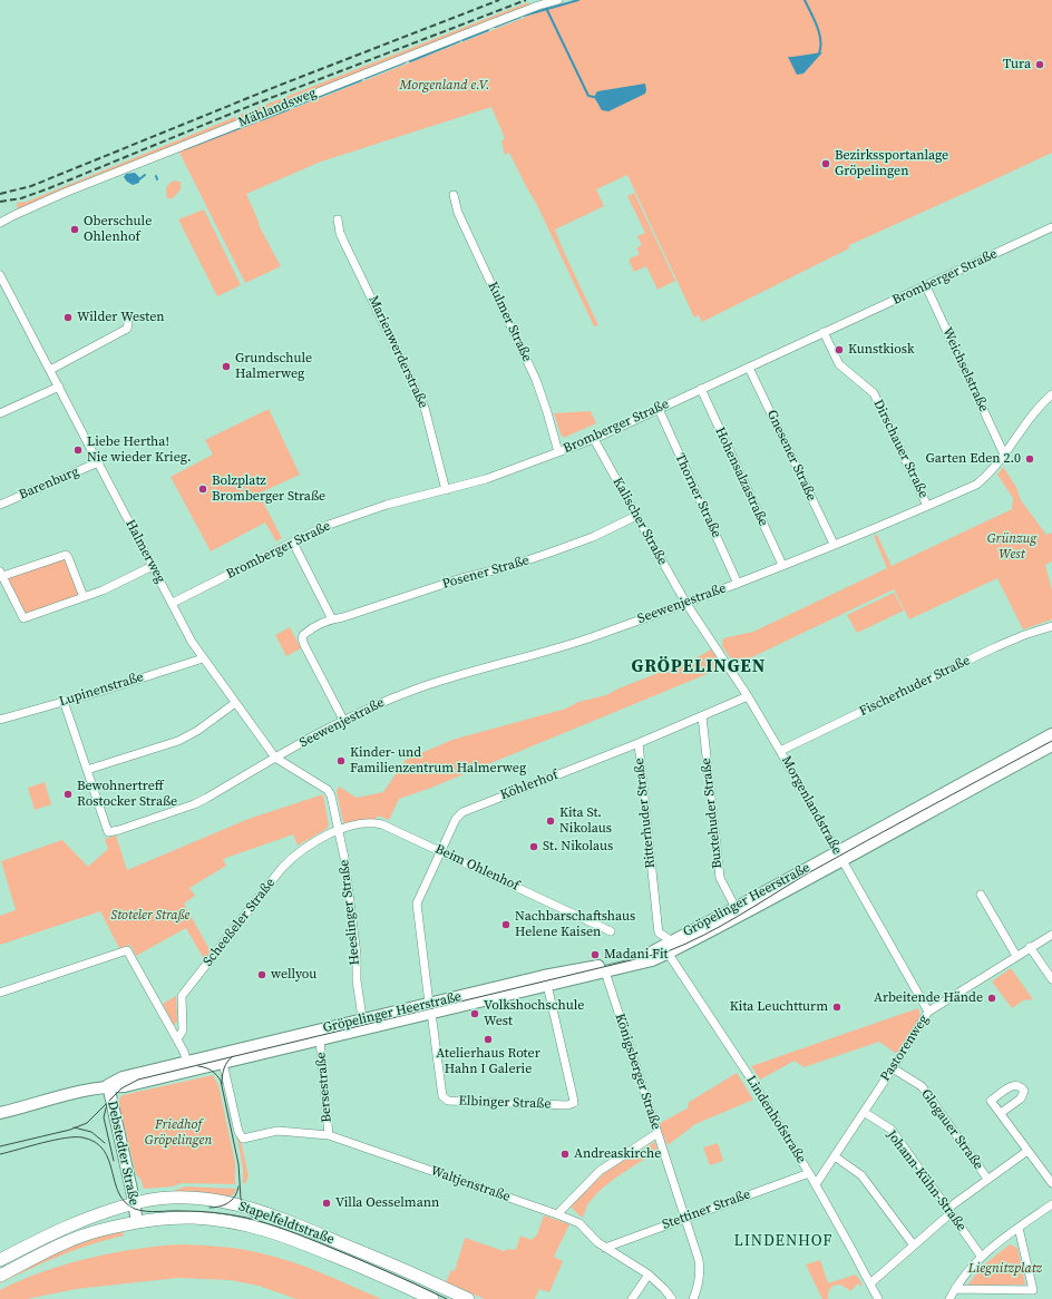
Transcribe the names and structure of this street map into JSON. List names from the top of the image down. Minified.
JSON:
{"streets":{"main road":["Gröpelinger Heerstraße","Debstedter Straße","Stapelfeldtstraße"],"street":["Mählandsweg","Bromberger Straße","Kulmer Straße","Marienwerderstraße","Weichselstraße","Dirschauer Straße","Gnesener Straße","Hohensalzastraße","Barenburg","Thorner Straße","Kalischer Straße","Halmerweg","Posener Straße","Seewenjestraße","Fischerhuder Straße","Lupinenstraße","Köhlerhof","Morgenlandstraße","Ritterhuder Straße","Buxtehuder Straße","Beim Ohlenhof","Heeslinger Straße","Scheeßeler Straße","Pastorenweg","Königsberger Straße","Bersestraße","Elbinger Straße","Lindenhofstraße","Glogauer Straße","Johann-Kühn-Straße","Waltjenstraße","Stettiner Straße"]},"crossings":[["Bromberger Straße","Kulmer Straße"],["Bromberger Straße","Marienwerderstraße"],["Bromberger Straße","Weichselstraße"],["Bromberger Straße","Dirschauer Straße"],["Bromberger Straße","Gnesener Straße"],["Bromberger Straße","Hohensalzastraße"],["Bromberger Straße","Thorner Straße"],["Bromberger Straße","Kalischer Straße"],["Bromberger Straße","Halmerweg"],["Weichselstraße","Seewenjestraße"],["Dirschauer Straße","Seewenjestraße"],["Gnesener Straße","Seewenjestraße"],["Hohensalzastraße","Seewenjestraße"],["Barenburg","Halmerweg"],["Thorner Straße","Seewenjestraße"],["Kalischer Straße","Posener Straße"],["Kalischer Straße","Seewenjestraße"],["Kalischer Straße","Morgenlandstraße"],["Halmerweg","Seewenjestraße"],["Halmerweg","Lupinenstraße"],["Halmerweg","Heeslinger Straße"],["Posener Straße","Seewenjestraße"],["Seewenjestraße","Morgenlandstraße"],["Fischerhuder Straße","Morgenlandstraße"],["Köhlerhof","Ritterhuder Straße"],["Köhlerhof","Beim Ohlenhof"],["Köhlerhof","Gröpelinger Heerstraße"],["Köhlerhof","Elbinger Straße"],["Morgenlandstraße","Ritterhuder Straße"],["Morgenlandstraße","Gröpelinger Heerstraße"],["Morgenlandstraße","Pastorenweg"],["Ritterhuder Straße","Buxtehuder Straße"],["Ritterhuder Straße","Gröpelinger Heerstraße"],["Ritterhuder Straße","Lindenhofstraße"],["Buxtehuder Straße","Gröpelinger Heerstraße"],["Beim Ohlenhof","Heeslinger Straße"],["Beim Ohlenhof","Scheeßeler Straße"],["Gröpelinger Heerstraße","Heeslinger Straße"],["Gröpelinger Heerstraße","Königsberger Straße"],["Gröpelinger Heerstraße","Bersestraße"],["Gröpelinger Heerstraße","Elbinger Straße"],["Gröpelinger Heerstraße","Lindenhofstraße"],["Gröpelinger Heerstraße","Debstedter Straße"],["Gröpelinger Heerstraße","Waltjenstraße"],["Heeslinger Straße","Scheeßeler Straße"],["Pastorenweg","Lindenhofstraße"],["Pastorenweg","Glogauer Straße"],["Pastorenweg","Johann-Kühn-Straße"],["Königsberger Straße","Stettiner Straße"],["Bersestraße","Waltjenstraße"],["Lindenhofstraße","Stettiner Straße"],["Debstedter Straße","Stapelfeldtstraße"],["Waltjenstraße","Stettiner Straße"]],"districts":["GRÖPELINGEN","LINDENHOF"],"parks":["Morgenland e.V.","Grünzug West","Stoteler Straße","Friedhof Gröpelingen","Liegnitzplatz"],"places":["Tura","Bezirkssportanlage Gröpelingen","Oberschule Ohlenhof","Wilder Westen","Kunstkiosk","Grundschule Halmerweg","Liebe Hertha! Nie wieder Krieg.","Garten Eden 2.0","Bolzplatz Bromberger Straße","Kinder- und Familienzentrum Halmerweg","Bewohnertreff Rostocker Straße","Kita St. Nikolaus","St. Nikolaus","Nachbarschaftshaus Helene Kaisen","Madani Fit","wellyou","Arbeitende Hände","Kita Leuchtturm","Volkshochschule West","Atelierhaus Roter Hahn I Galerie","Andreaskirche","Villa Oesselmann"]}
